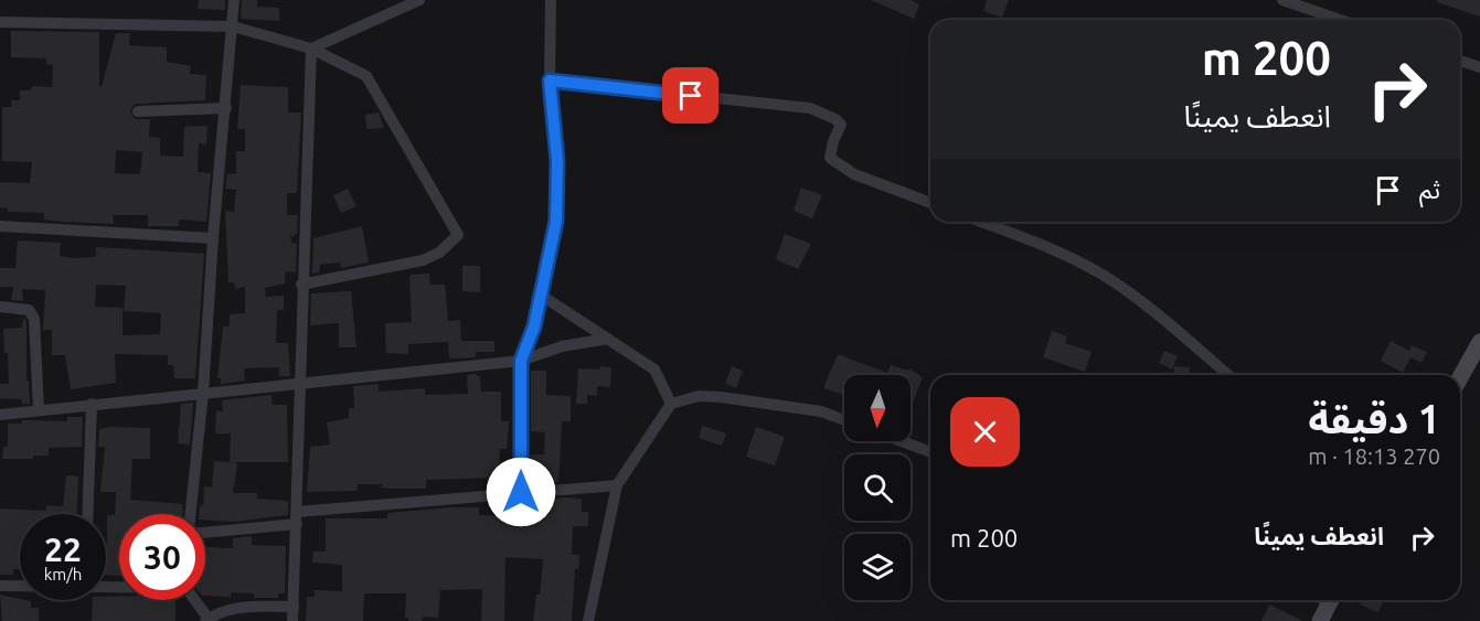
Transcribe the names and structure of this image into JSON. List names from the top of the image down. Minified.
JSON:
{"north":"bottom","page":{"turn":["200 m","انعطف يمينًا"],"then":"ثم","heading":["1 دقيقة","270 m · 18:13"],"list":[{"name":"انعطف يمينًا","value":"200 m"}],"speed":"22 km/h","limit":"30"}}
